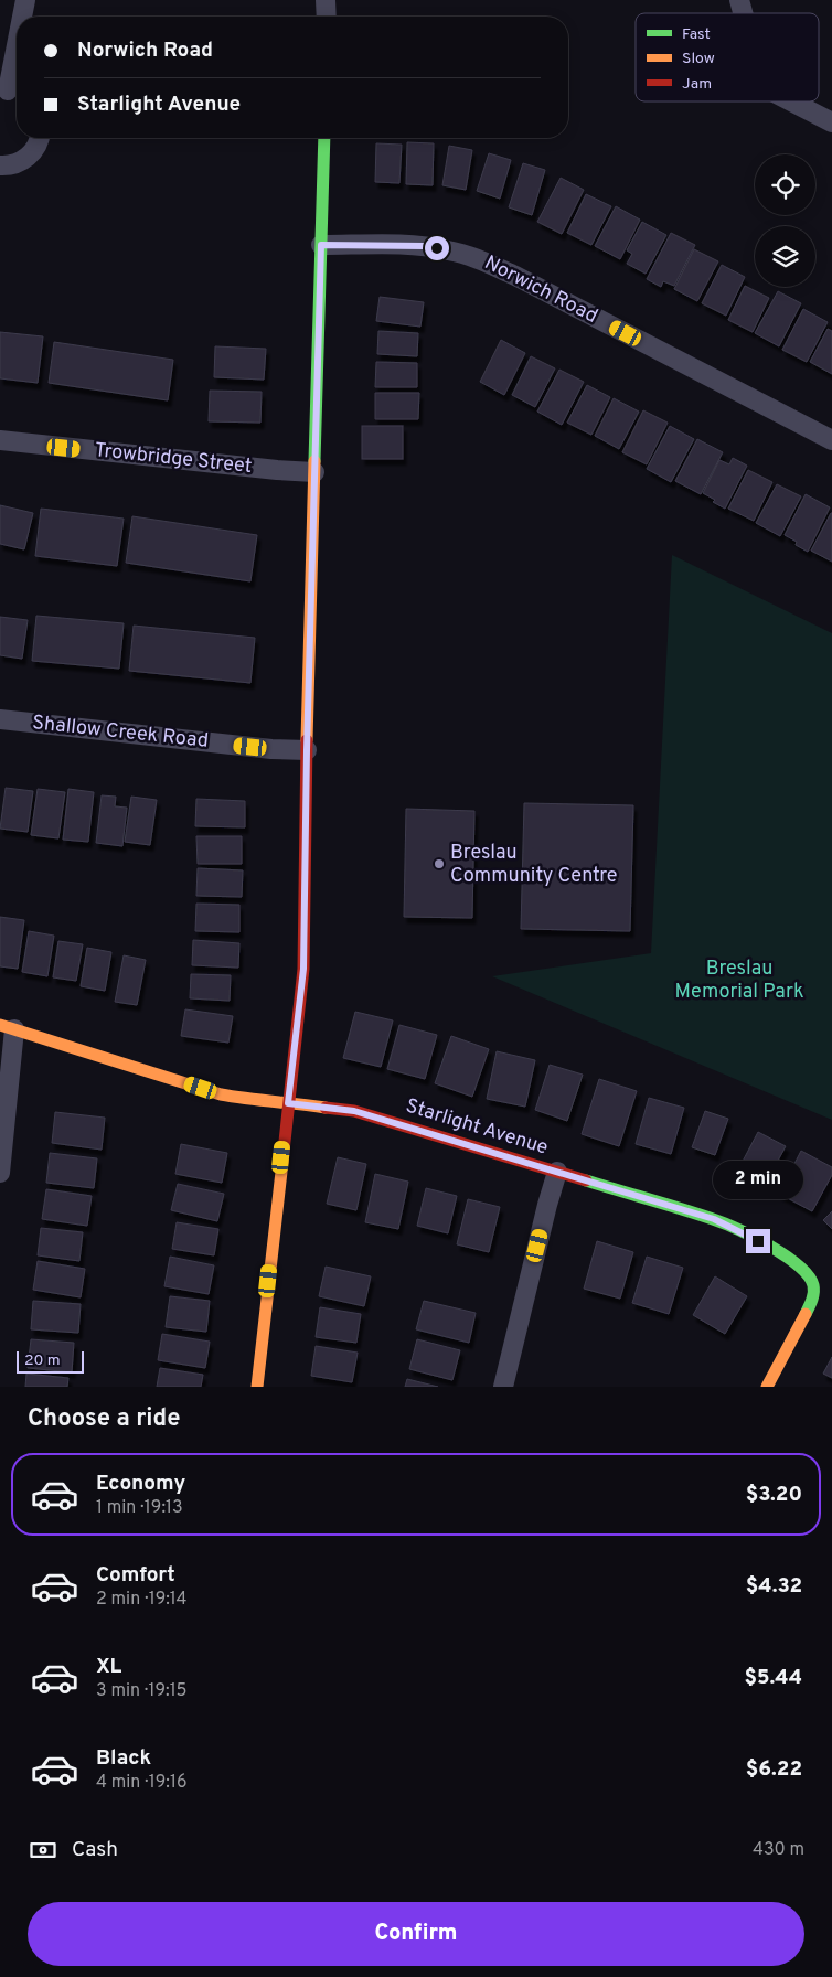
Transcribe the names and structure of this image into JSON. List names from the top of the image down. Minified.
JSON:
{"streets":{"street":["Norwich Road","Trowbridge Street","Shallow Creek Road","Starlight Avenue"]},"parks":["Breslau Memorial Park"],"places":["Breslau Community Centre"],"legend":["Fast","Slow","Jam"],"scale_bar":"20 m","page":{"banner":["Norwich Road","Starlight Avenue"],"bubble":"2 min","scale":"20 m","heading":"Choose a ride","list":[{"name":"Economy","note":"1 min · 19:13","value":"$3.20"},{"name":"Comfort","note":"2 min · 19:14","value":"$4.32"},{"name":"XL","note":"3 min · 19:15","value":"$5.44"},{"name":"Black","note":"4 min · 19:16","value":"$6.22"}],"pay":["Cash","430 m"],"buttons":"Confirm"}}
